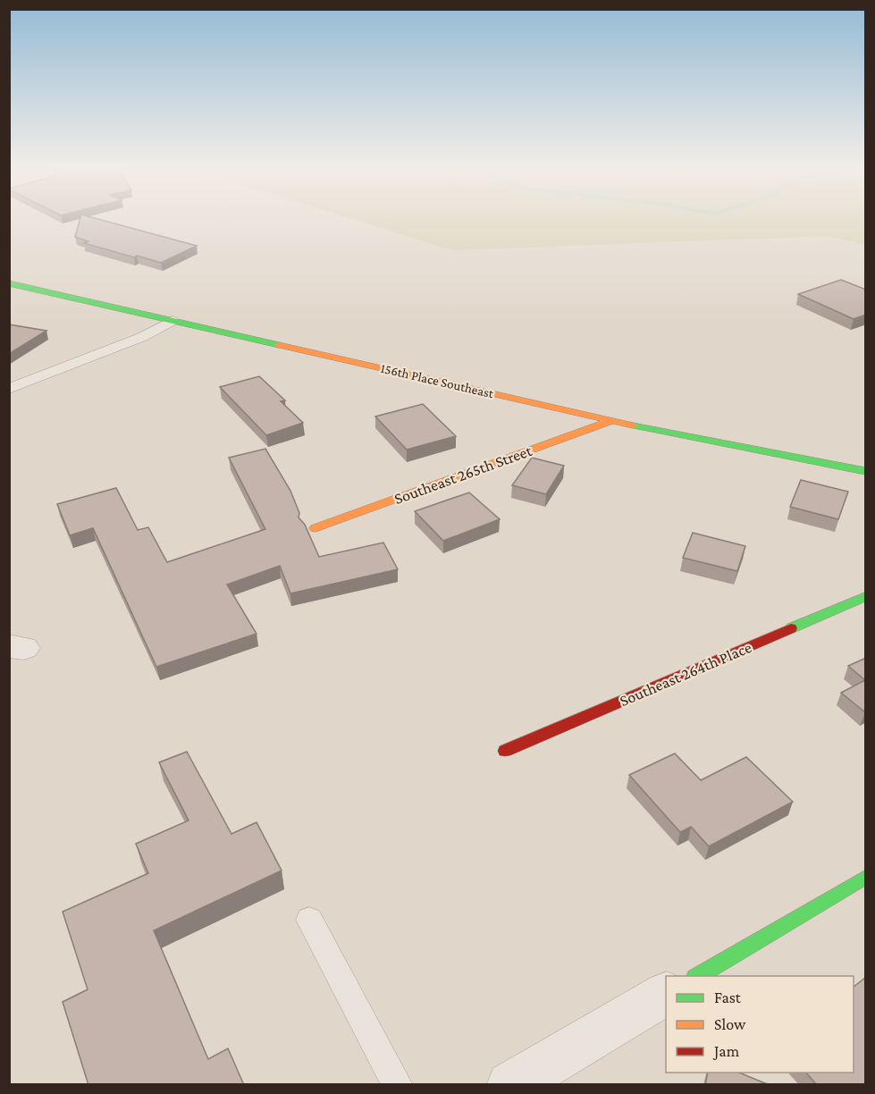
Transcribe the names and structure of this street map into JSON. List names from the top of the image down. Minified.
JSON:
{"streets":{"street":["156th Place Southeast","Southeast 265th Street","Southeast 264th Place"]},"crossings":[["156th Place Southeast","Southeast 265th Street"]],"legend":["Fast","Slow","Jam"]}
